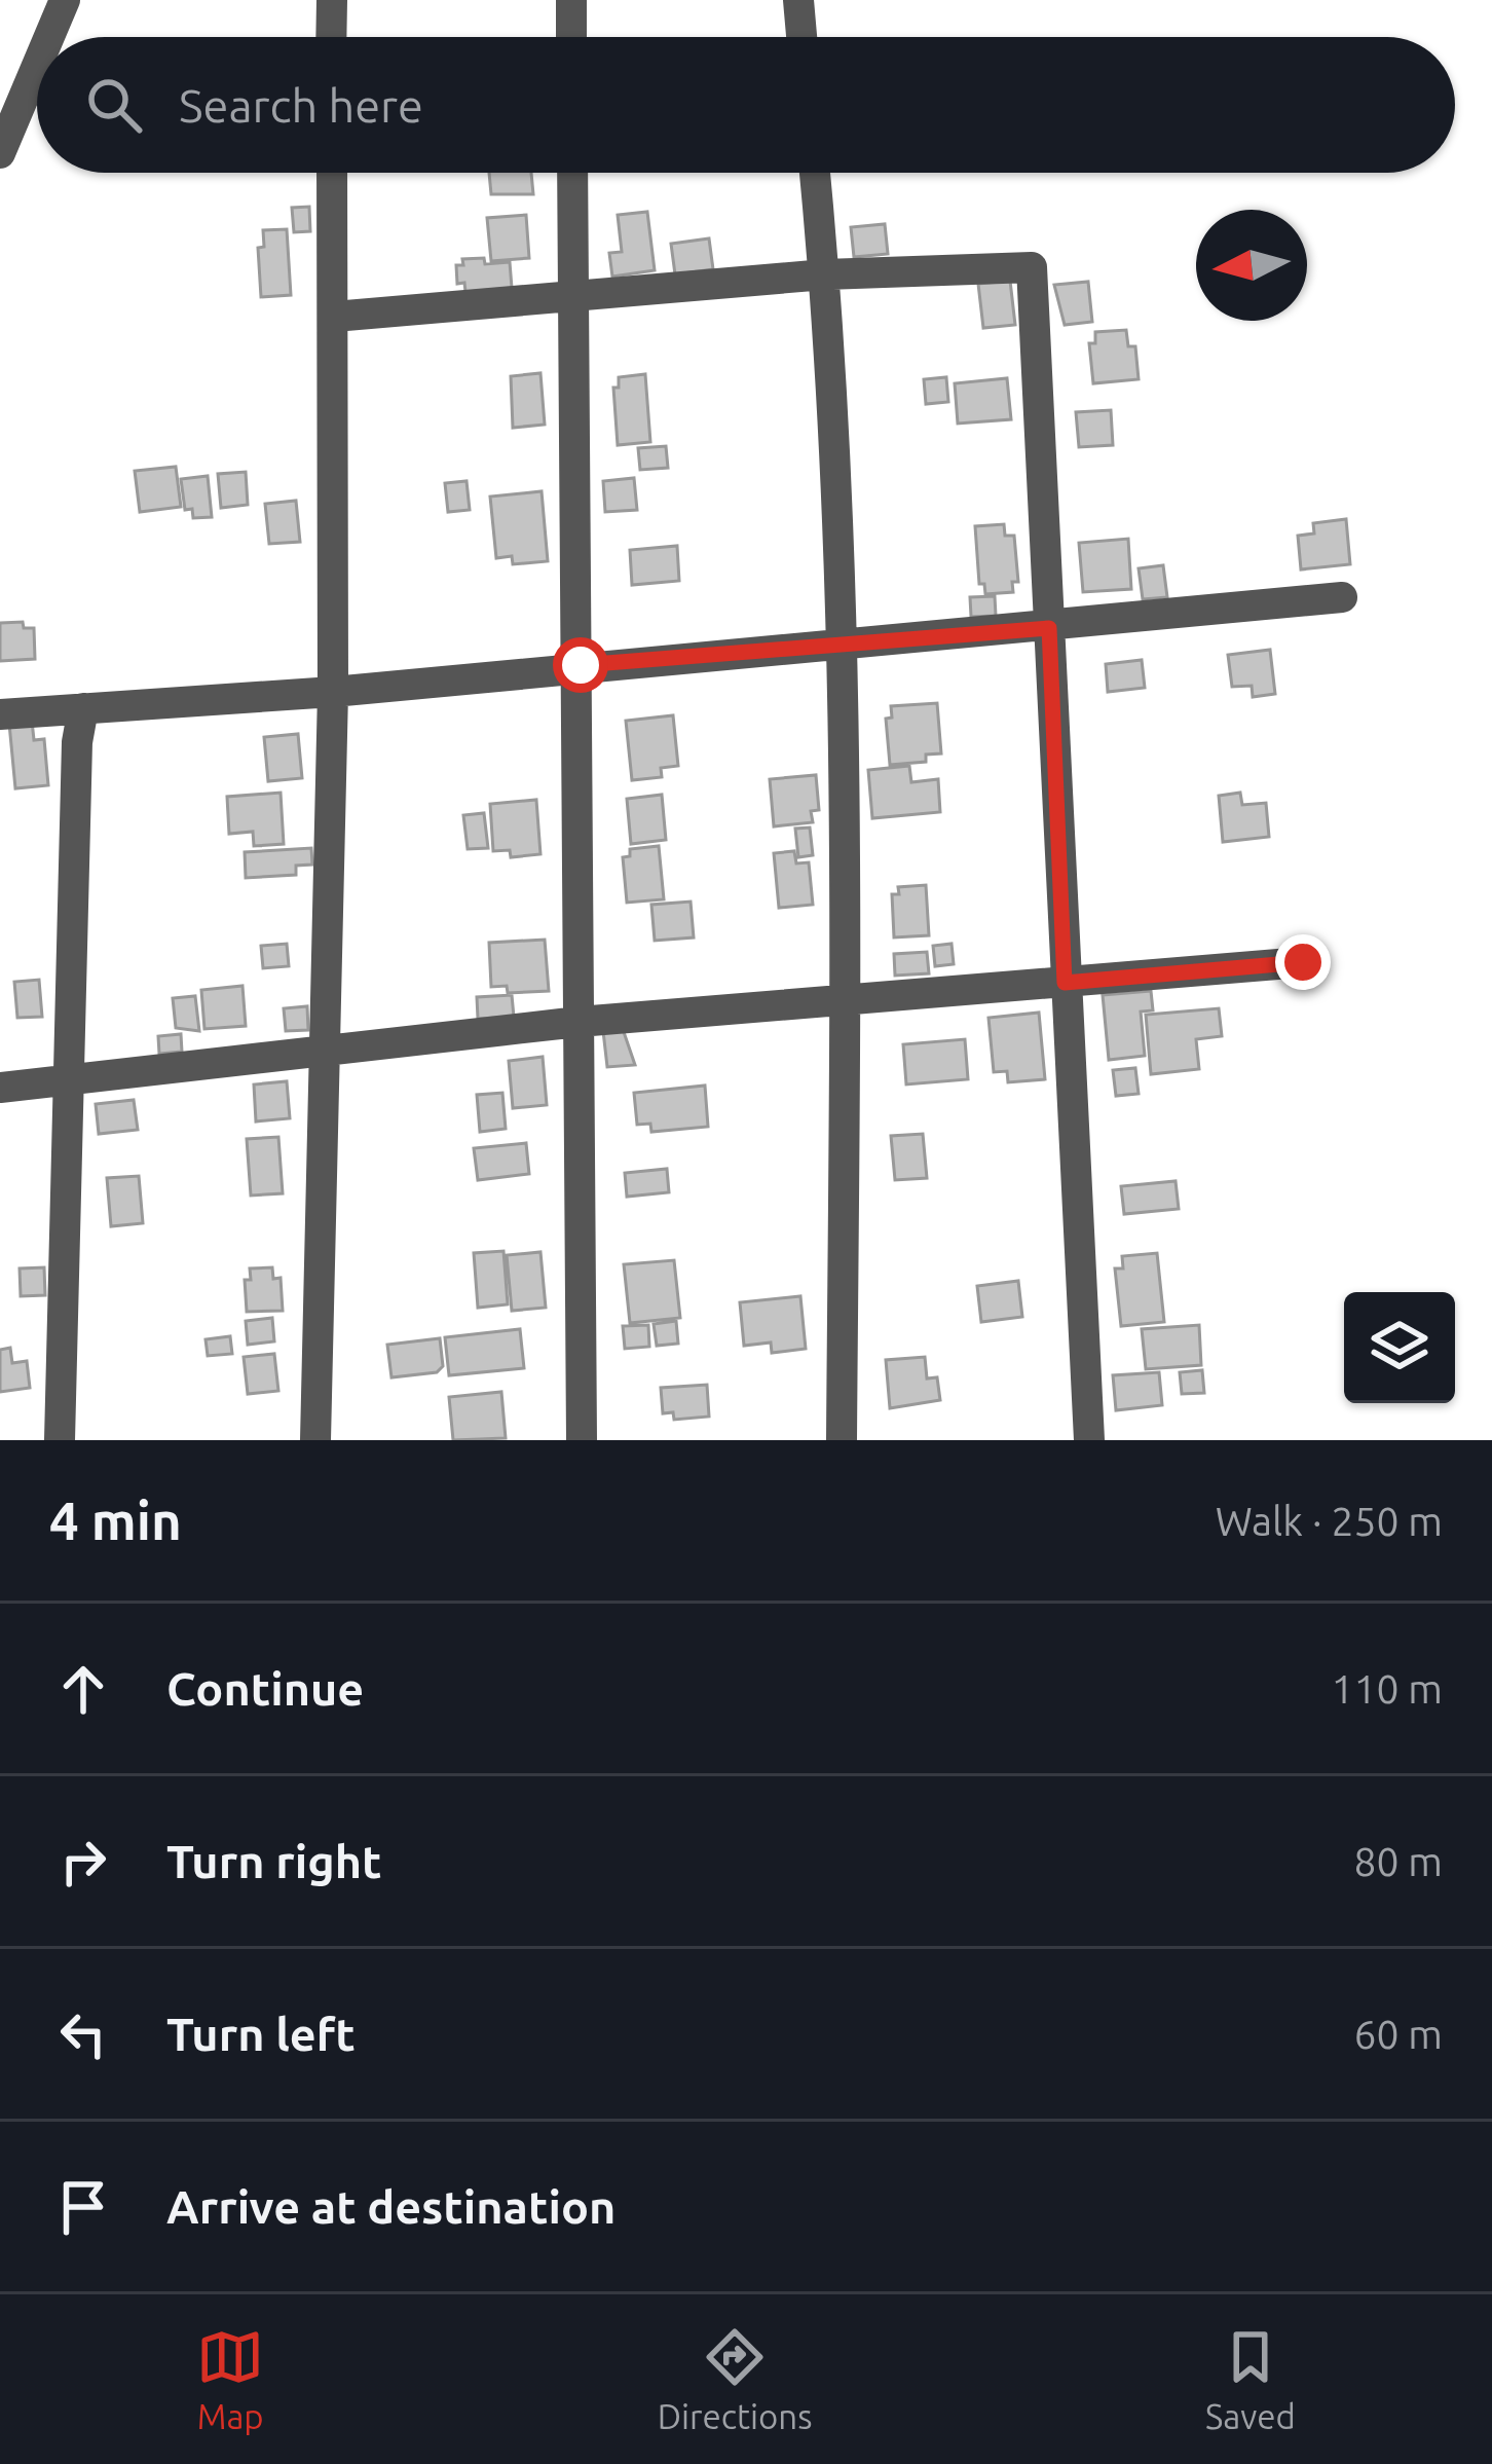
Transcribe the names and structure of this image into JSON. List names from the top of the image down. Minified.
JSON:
{"north":"left","page":{"search":"Search here","heading":["4 min","Walk · 250 m"],"list":[["Continue","110 m"],["Turn right","80 m"],["Turn left","60 m"],"Arrive at destination"],"nav":["Map","Directions","Saved"]}}
